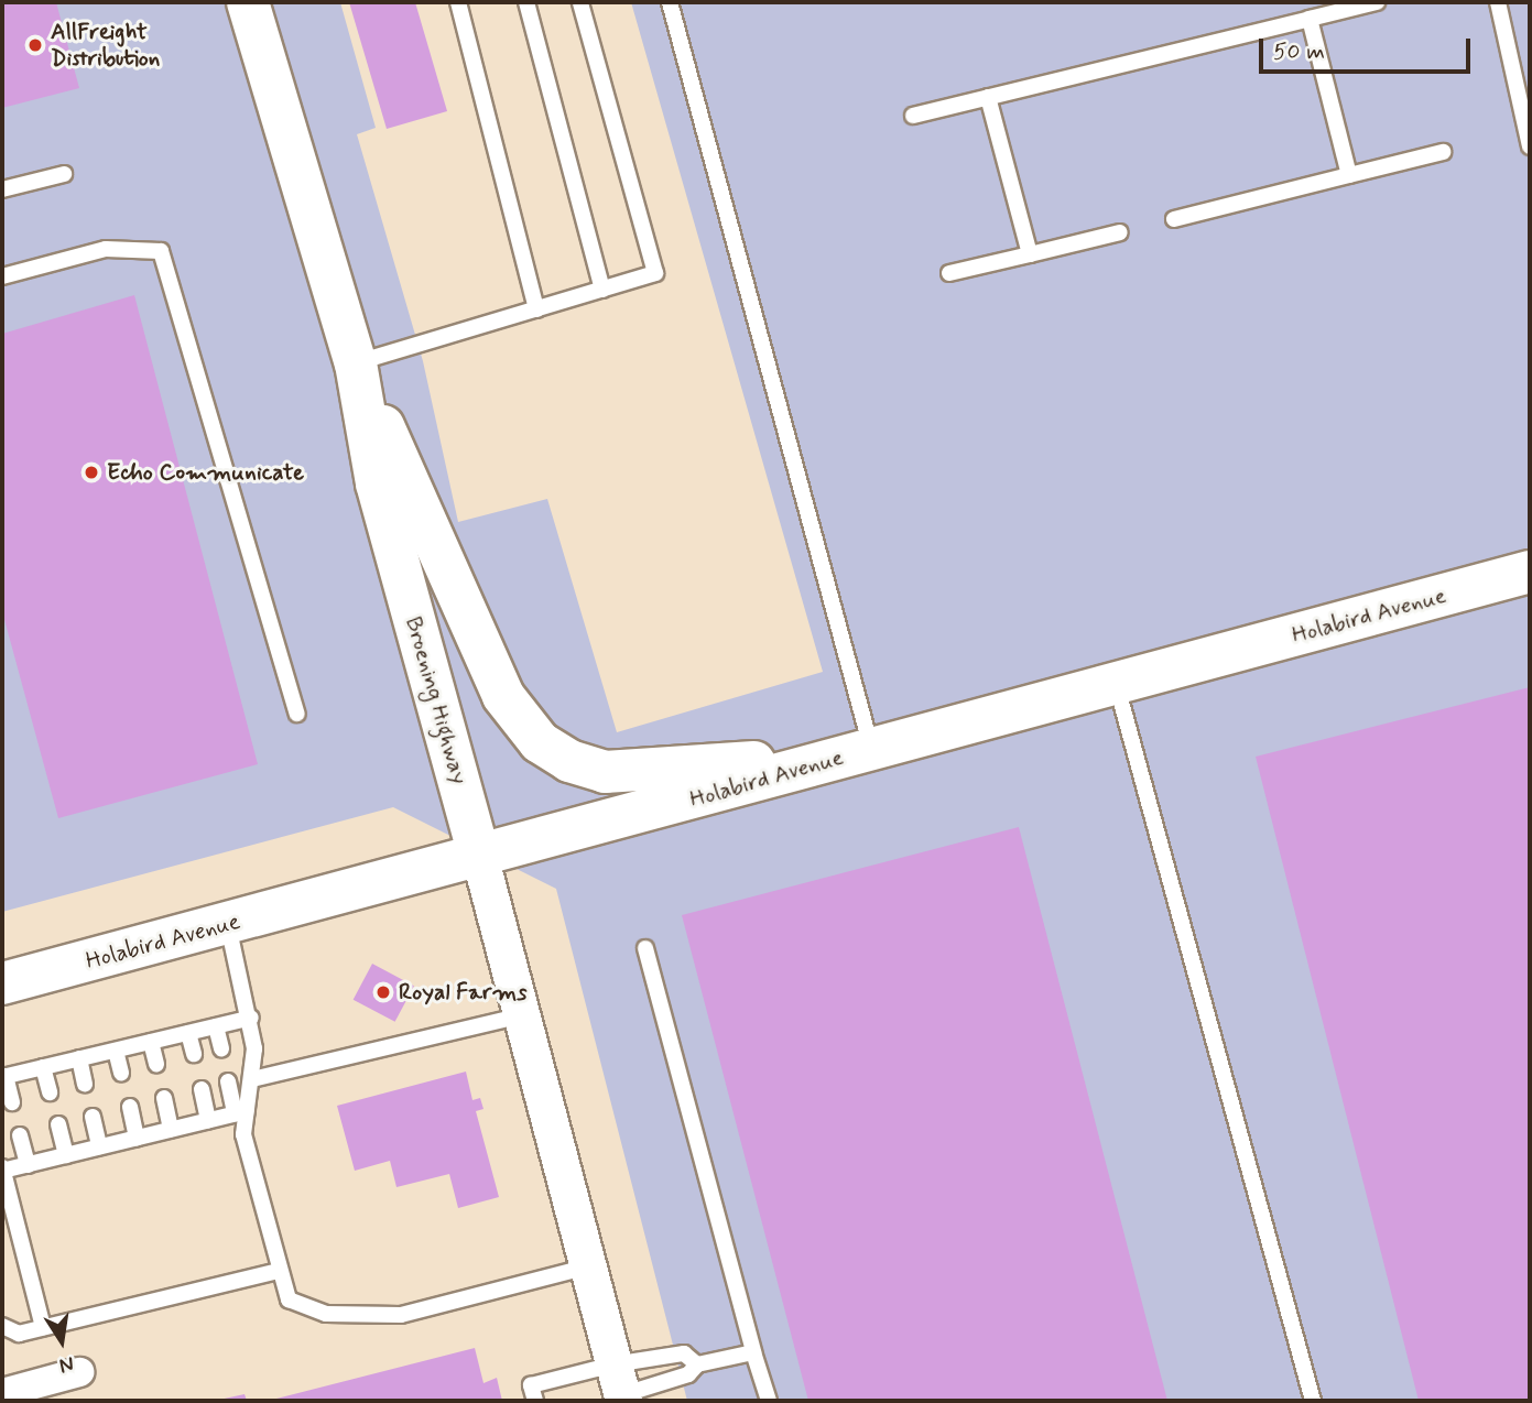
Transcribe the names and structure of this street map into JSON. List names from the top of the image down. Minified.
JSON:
{"streets":{"main road":["Holabird Avenue","Broening Highway"]},"crossings":[["Holabird Avenue","Broening Highway"]],"places":["AllFreight Distribution","Echo Communicate","Royal Farms"],"scale_bar":"50 m","north":"bottom"}
